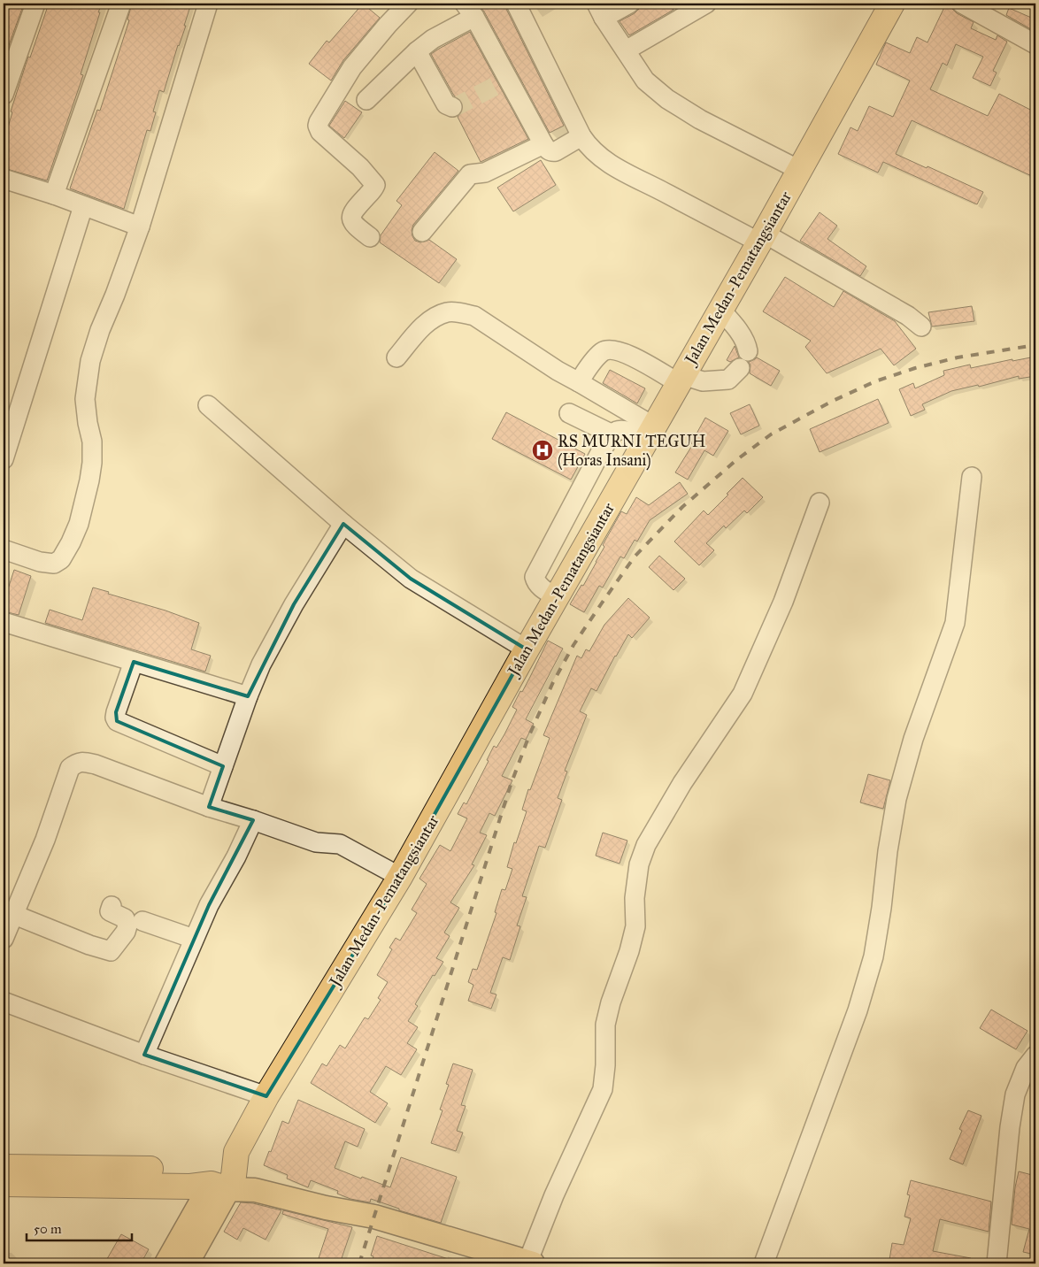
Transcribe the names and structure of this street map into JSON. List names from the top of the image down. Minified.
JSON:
{"streets":{"highway":["Jalan Medan-Pematangsiantar"]},"places":{"hospital":["RS MURNI TEGUH (Horas Insani)"]},"scale_bar":"50 m"}
